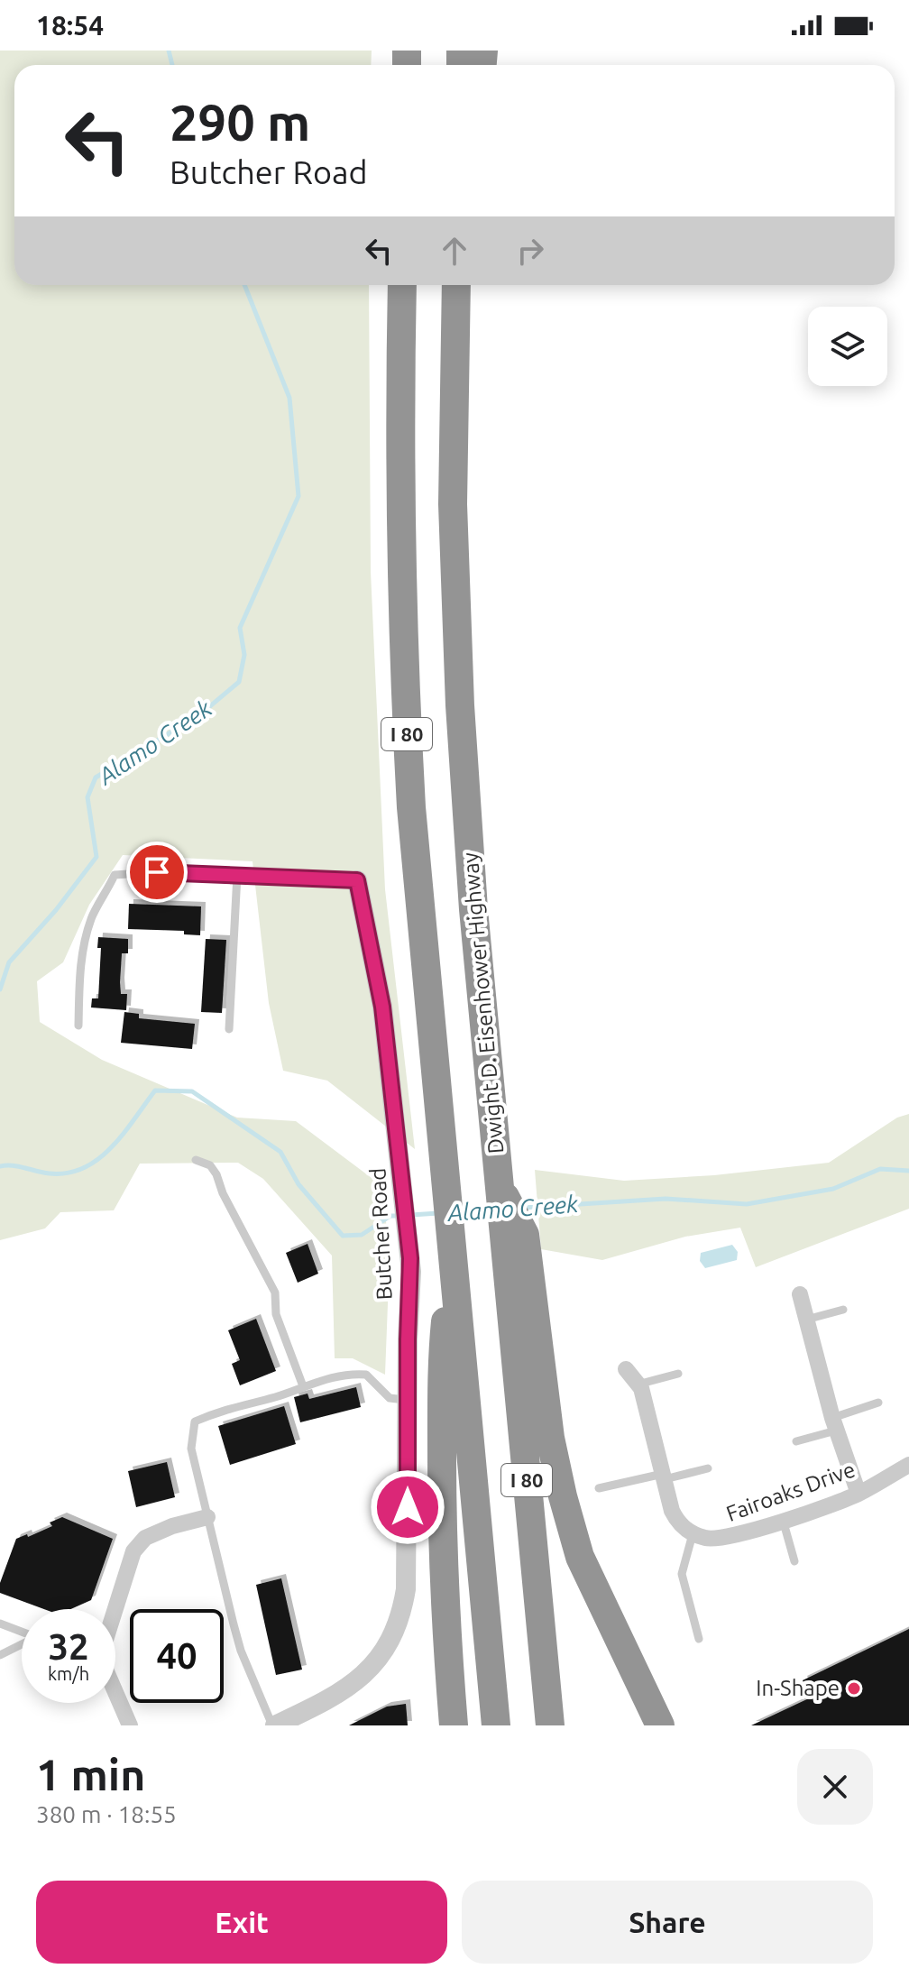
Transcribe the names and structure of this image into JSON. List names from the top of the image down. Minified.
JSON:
{"streets":{"highway":["I 80","Dwight D. Eisenhower Highway"],"street":["Butcher Road","Fairoaks Drive"]},"crossings":[["I 80","Dwight D. Eisenhower Highway"]],"water":["Alamo Creek"],"places":["In-Shape"],"page":{"status":"18:54","turn":["290 m","Butcher Road"],"speed":"32 km/h","limit":"40","heading":["1 min","380 m · 18:55"],"buttons":["Exit","Share"]}}
